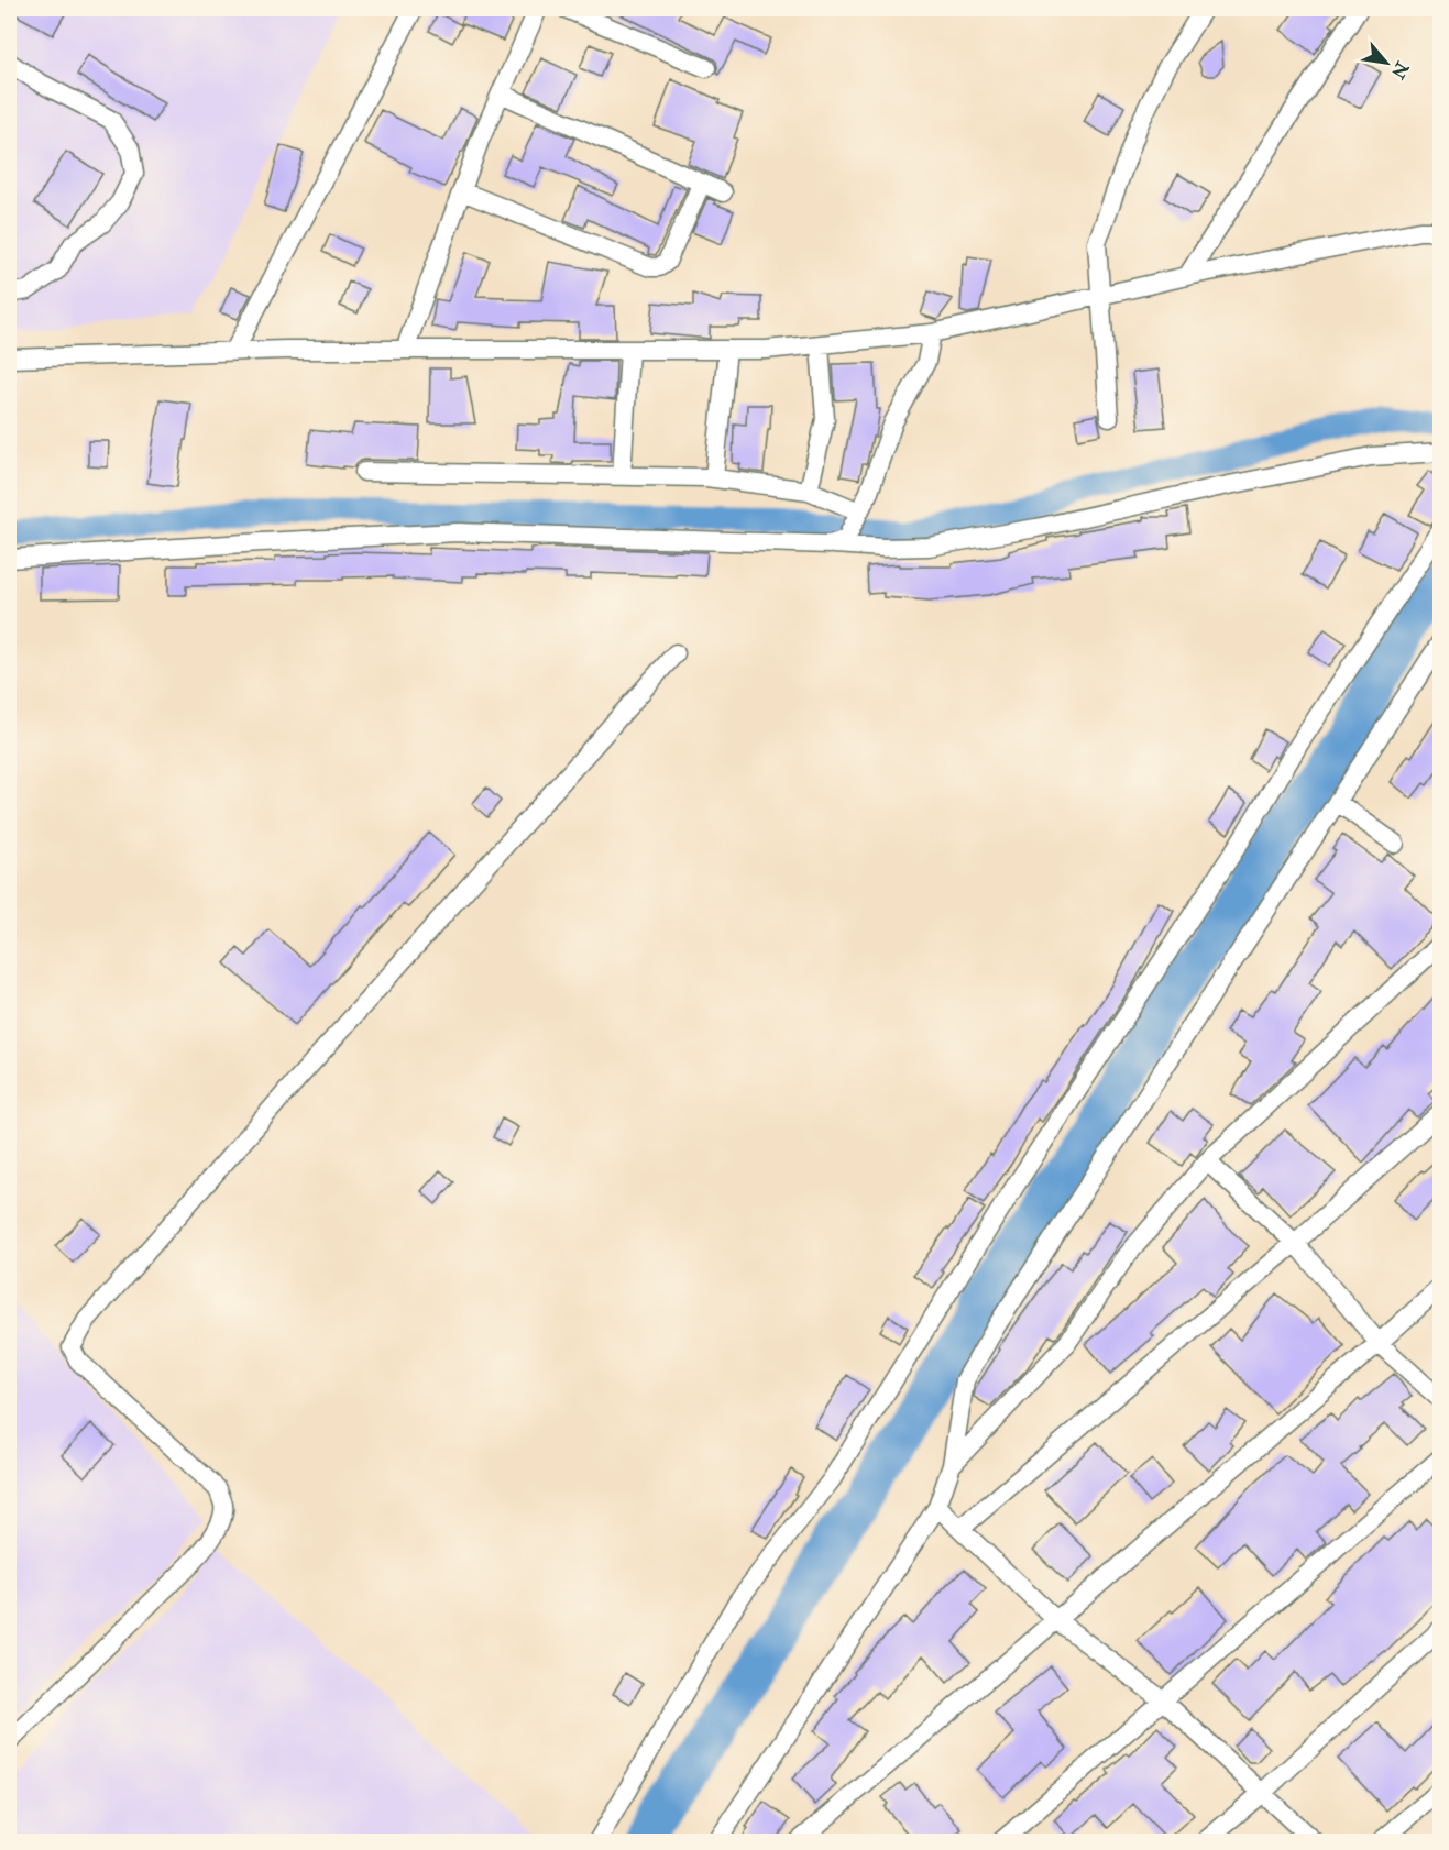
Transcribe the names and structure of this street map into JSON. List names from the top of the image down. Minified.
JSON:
{"north":"bottom right"}
